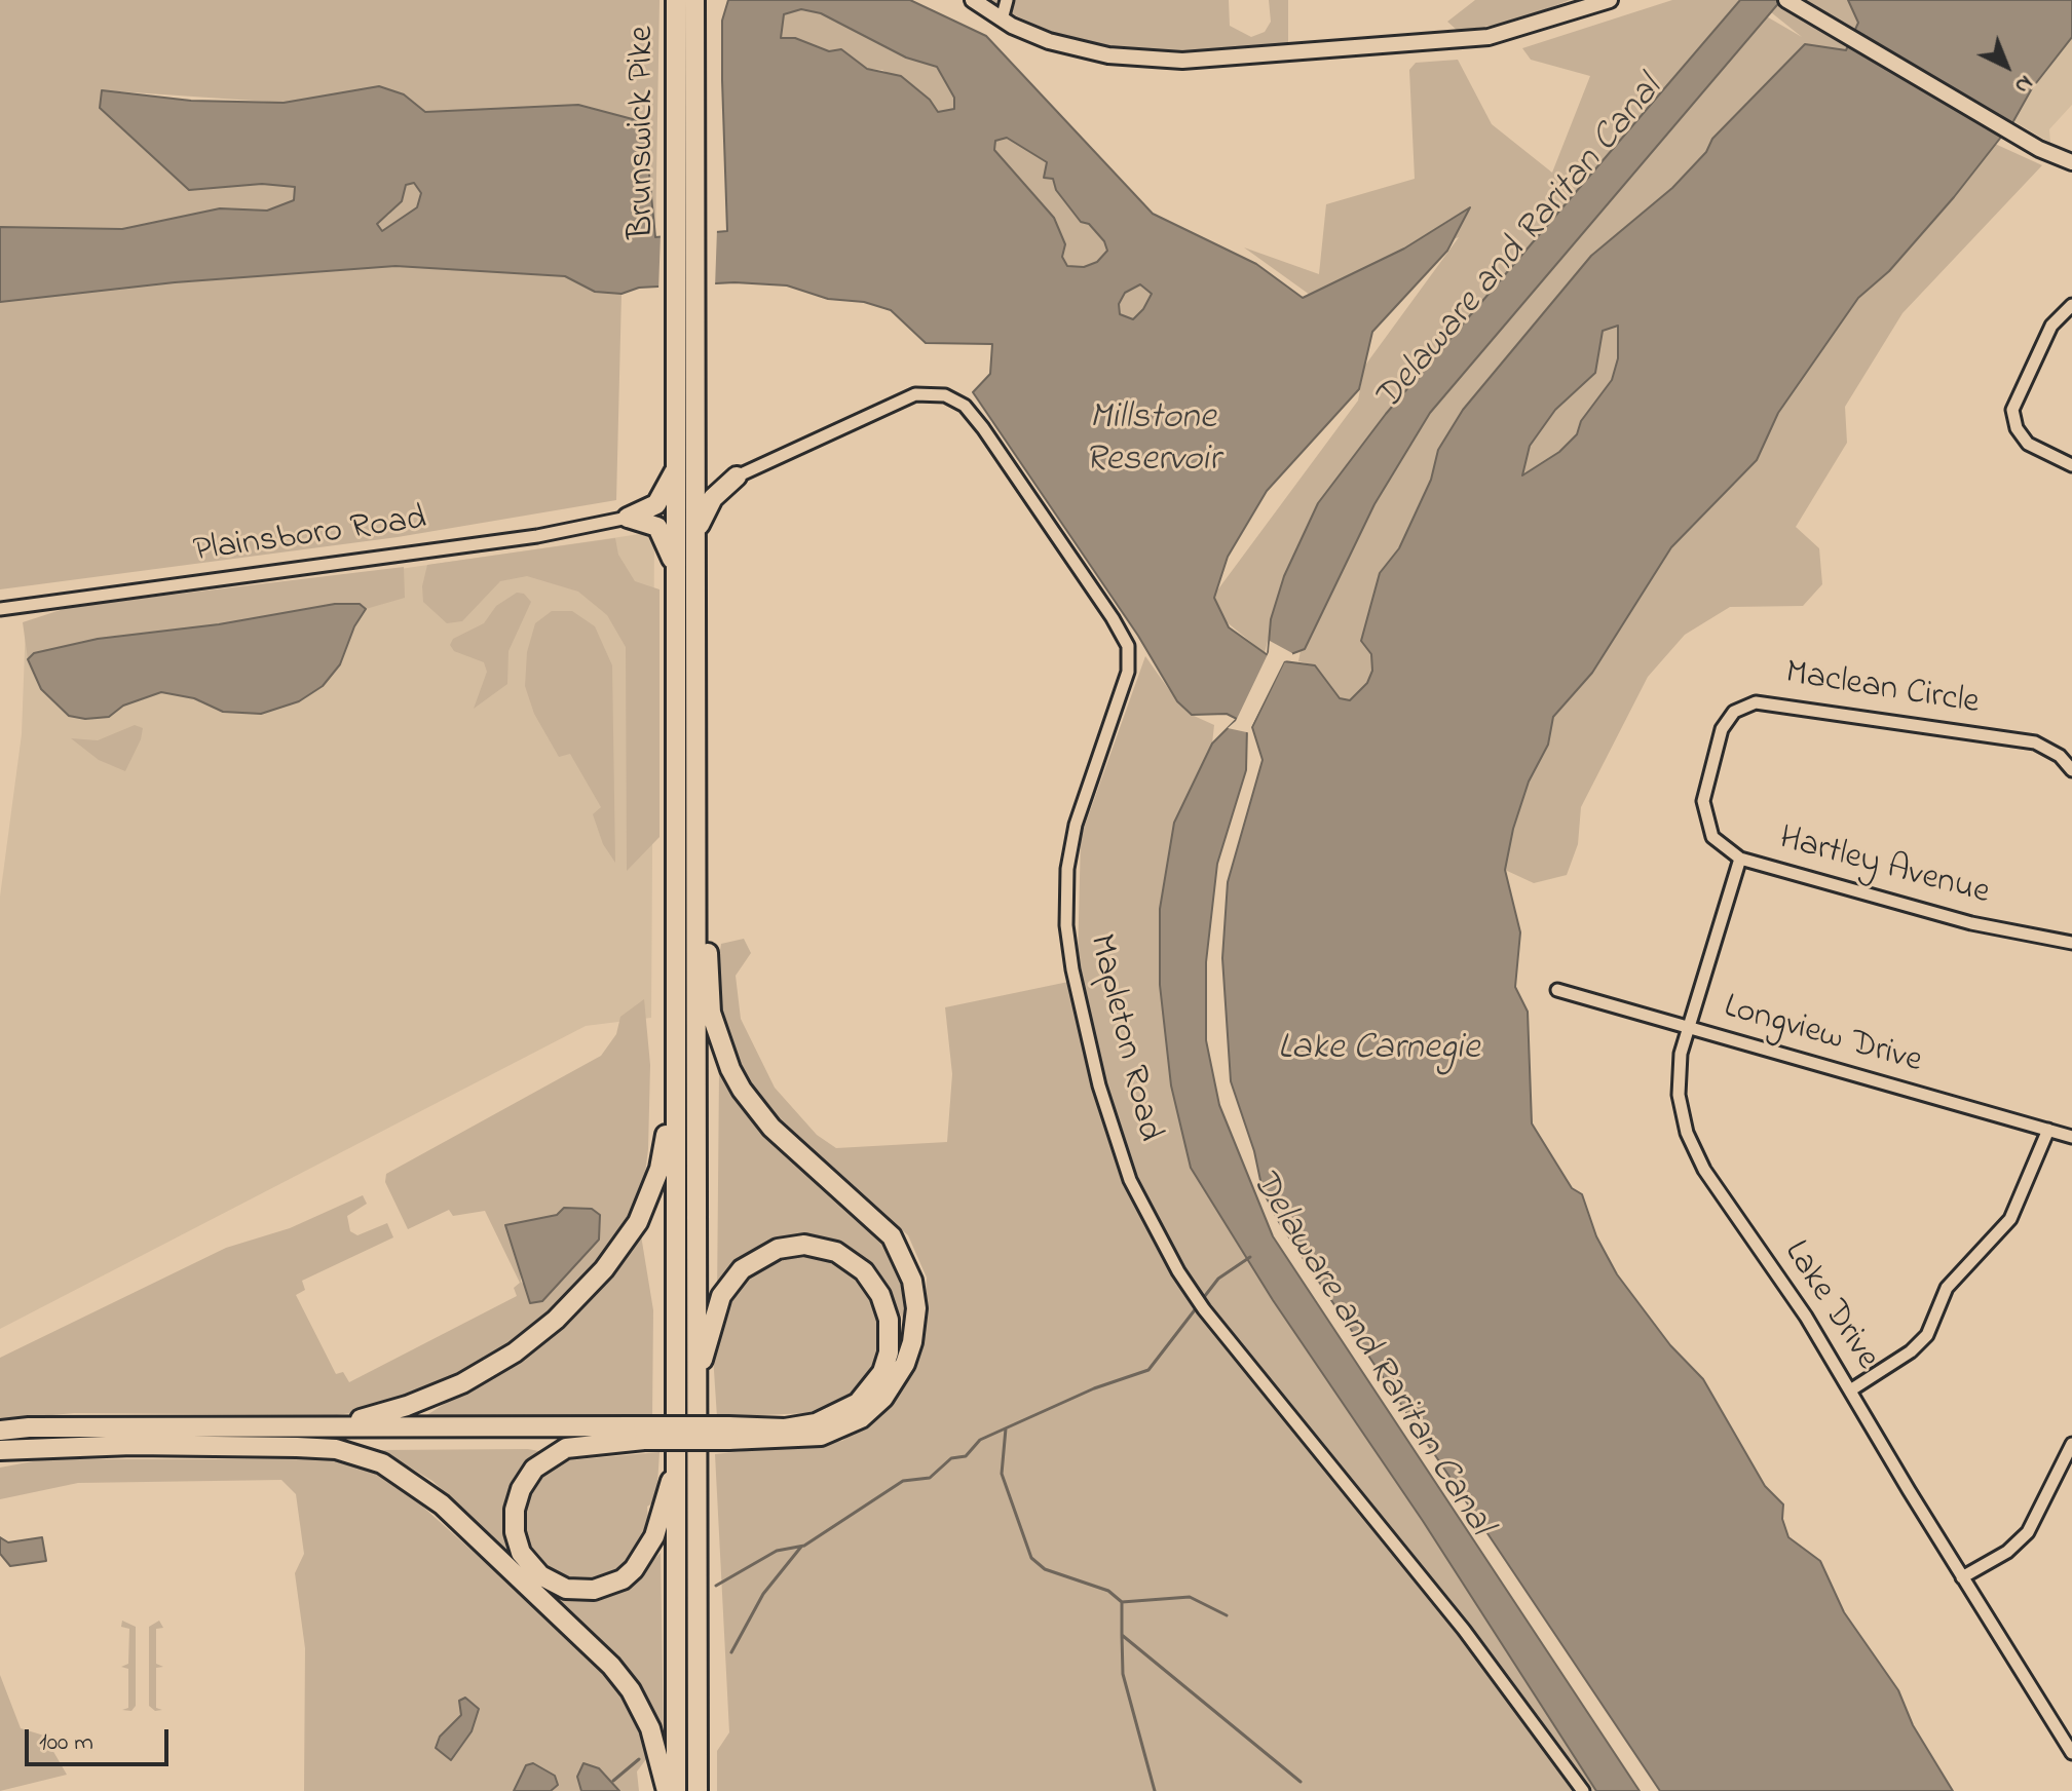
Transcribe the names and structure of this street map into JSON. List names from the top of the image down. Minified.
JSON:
{"streets":{"highway":["Brunswick Pike"],"street":["Plainsboro Road","Maclean Circle","Hartley Avenue","Longview Drive","Mapleton Road","Lake Drive"]},"crossings":[["Maclean Circle","Hartley Avenue"],["Hartley Avenue","Lake Drive"],["Longview Drive","Lake Drive"]],"water":["Delaware and Raritan Canal","Millstone Reservoir","Lake Carnegie"],"scale_bar":"100 m","north":"bottom right"}
